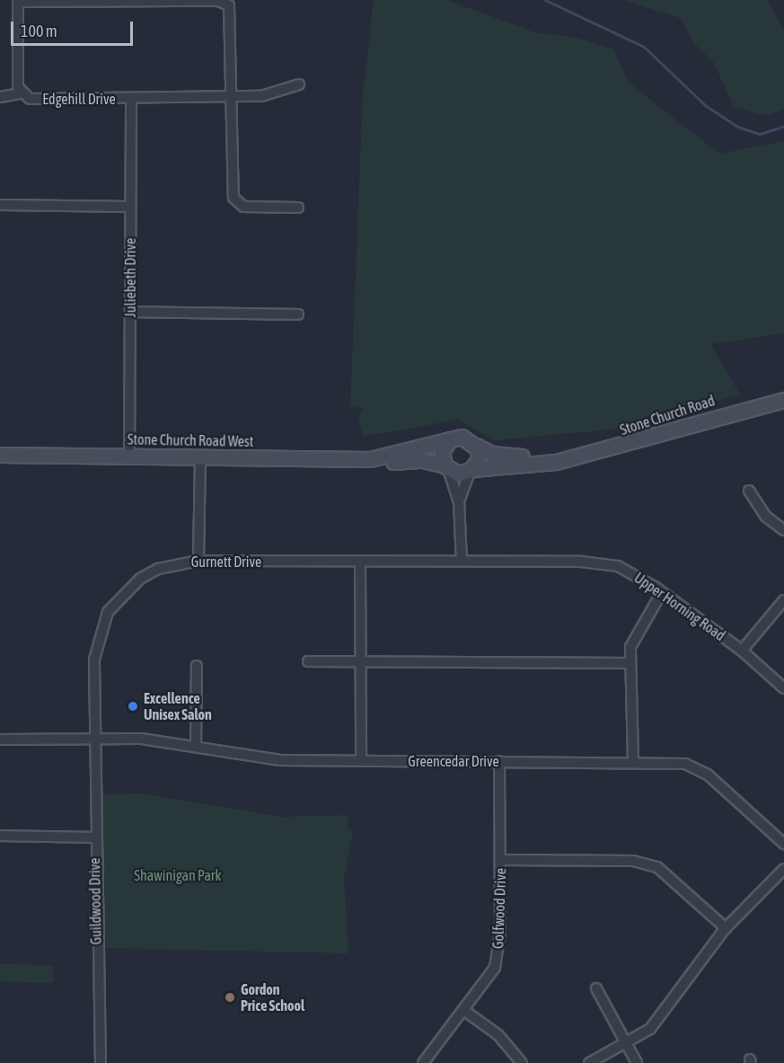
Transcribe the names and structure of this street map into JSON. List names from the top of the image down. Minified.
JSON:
{"streets":{"main road":["Stone Church Road","Stone Church Road West"],"street":["Edgehill Drive","Juliebeth Drive","Gurnett Drive","Upper Horning Road","Greencedar Drive","Guildwood Drive","Golfwood Drive"]},"crossings":[["Edgehill Drive","Juliebeth Drive"],["Juliebeth Drive","Stone Church Road West"],["Gurnett Drive","Upper Horning Road"],["Gurnett Drive","Greencedar Drive"],["Gurnett Drive","Guildwood Drive"],["Greencedar Drive","Guildwood Drive"],["Greencedar Drive","Golfwood Drive"]],"parks":["Shawinigan Park"],"places":["Excellence Unisex Salon","Gordon Price School"],"scale_bar":"100 m"}
